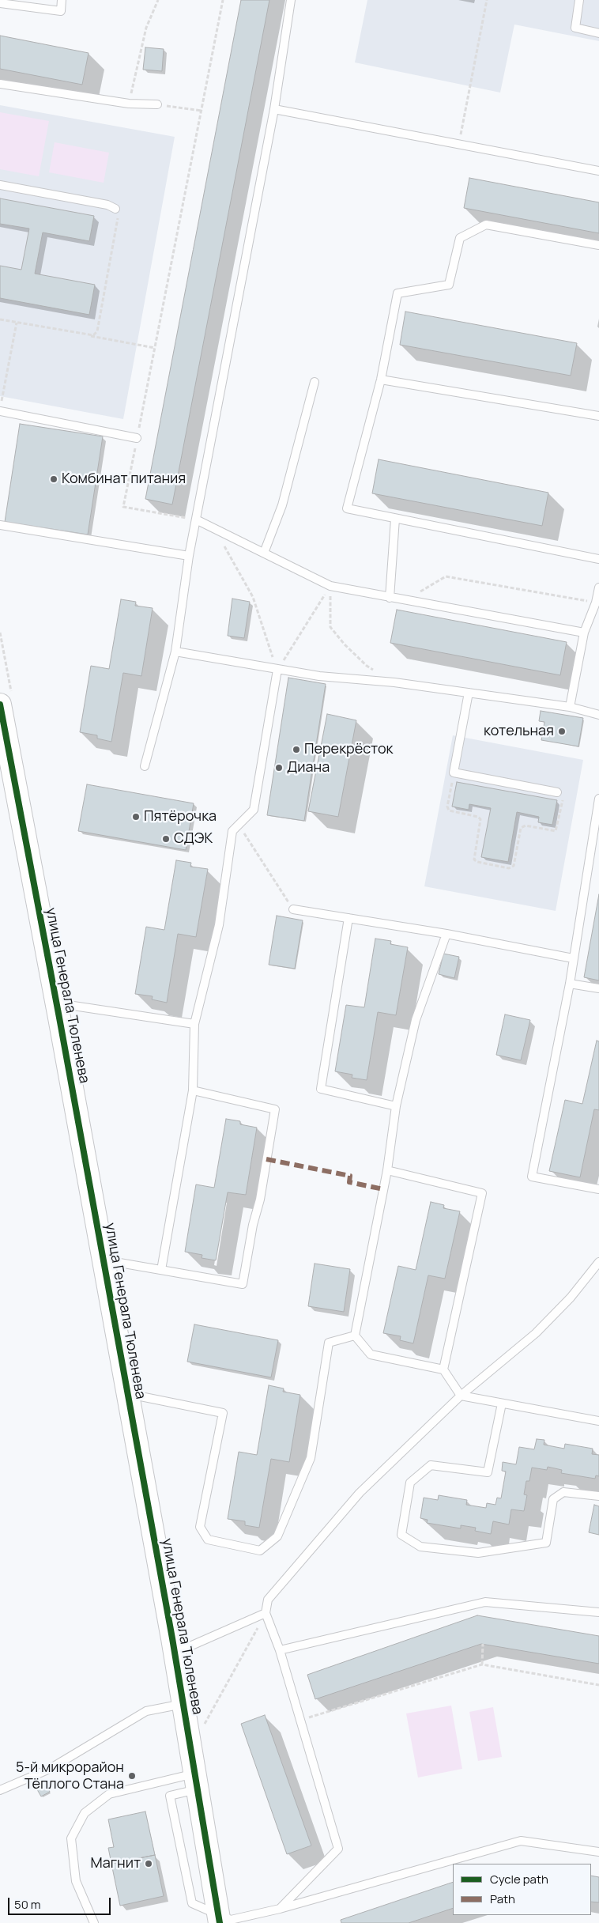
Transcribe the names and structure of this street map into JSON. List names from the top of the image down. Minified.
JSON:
{"streets":{"street":["улица Генерала Тюленева"]},"places":["Комбинат питания","котельная","Перекрёсток","Диана","Пятёрочка","СДЭК","5-й микрорайон Тёплого Стана","Магнит"],"legend":["Cycle path","Path"],"scale_bar":"50 m"}
